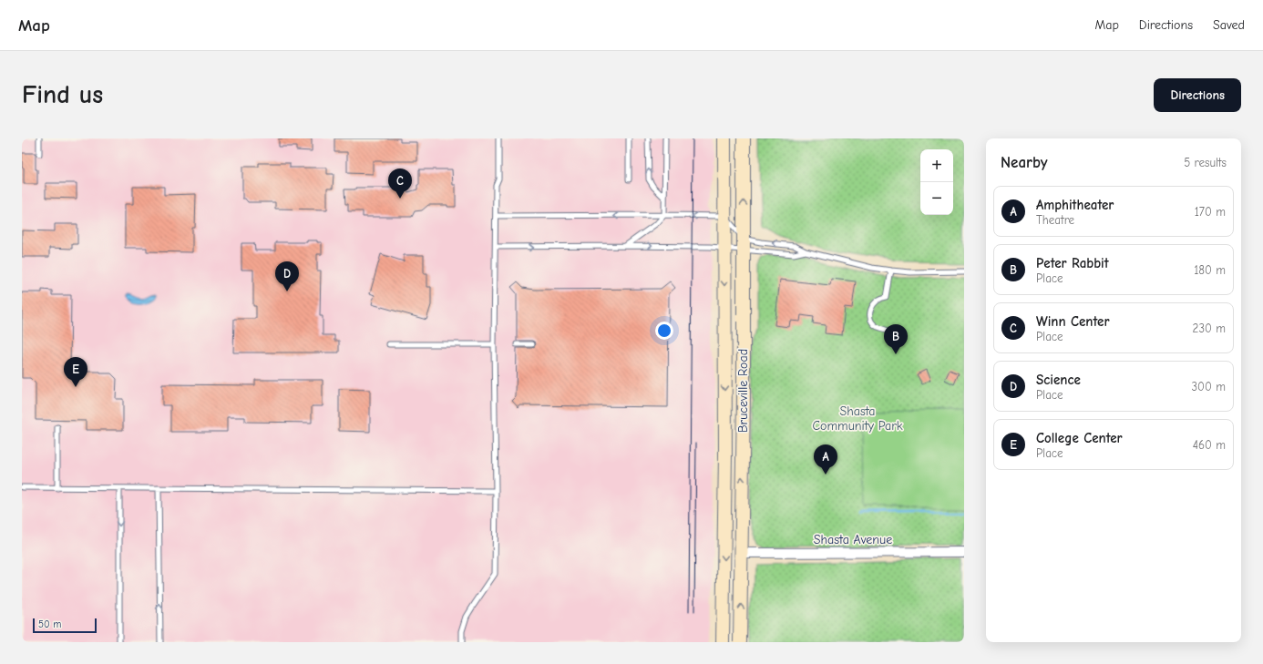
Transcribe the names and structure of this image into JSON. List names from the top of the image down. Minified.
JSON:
{"streets":{"main road":["Bruceville Road"],"street":["Shasta Avenue"]},"crossings":[["Bruceville Road","Shasta Avenue"]],"parks":["Shasta Community Park"],"scale_bar":"50 m","page":{"header":"Map","nav":["Map","Directions","Saved"],"buttons":"Directions","title":"Find us","heading":["Nearby","5 results"],"map_buttons":["+","−"],"pins":["C","D","B","E","A"],"list":[{"mark":"A","name":"Amphitheater","note":"Theatre","value":"170 m"},{"mark":"B","name":"Peter Rabbit","note":"Place","value":"180 m"},{"mark":"C","name":"Winn Center","note":"Place","value":"230 m"},{"mark":"D","name":"Science","note":"Place","value":"300 m"},{"mark":"E","name":"College Center","note":"Place","value":"460 m"}],"scale":"50 m"}}
